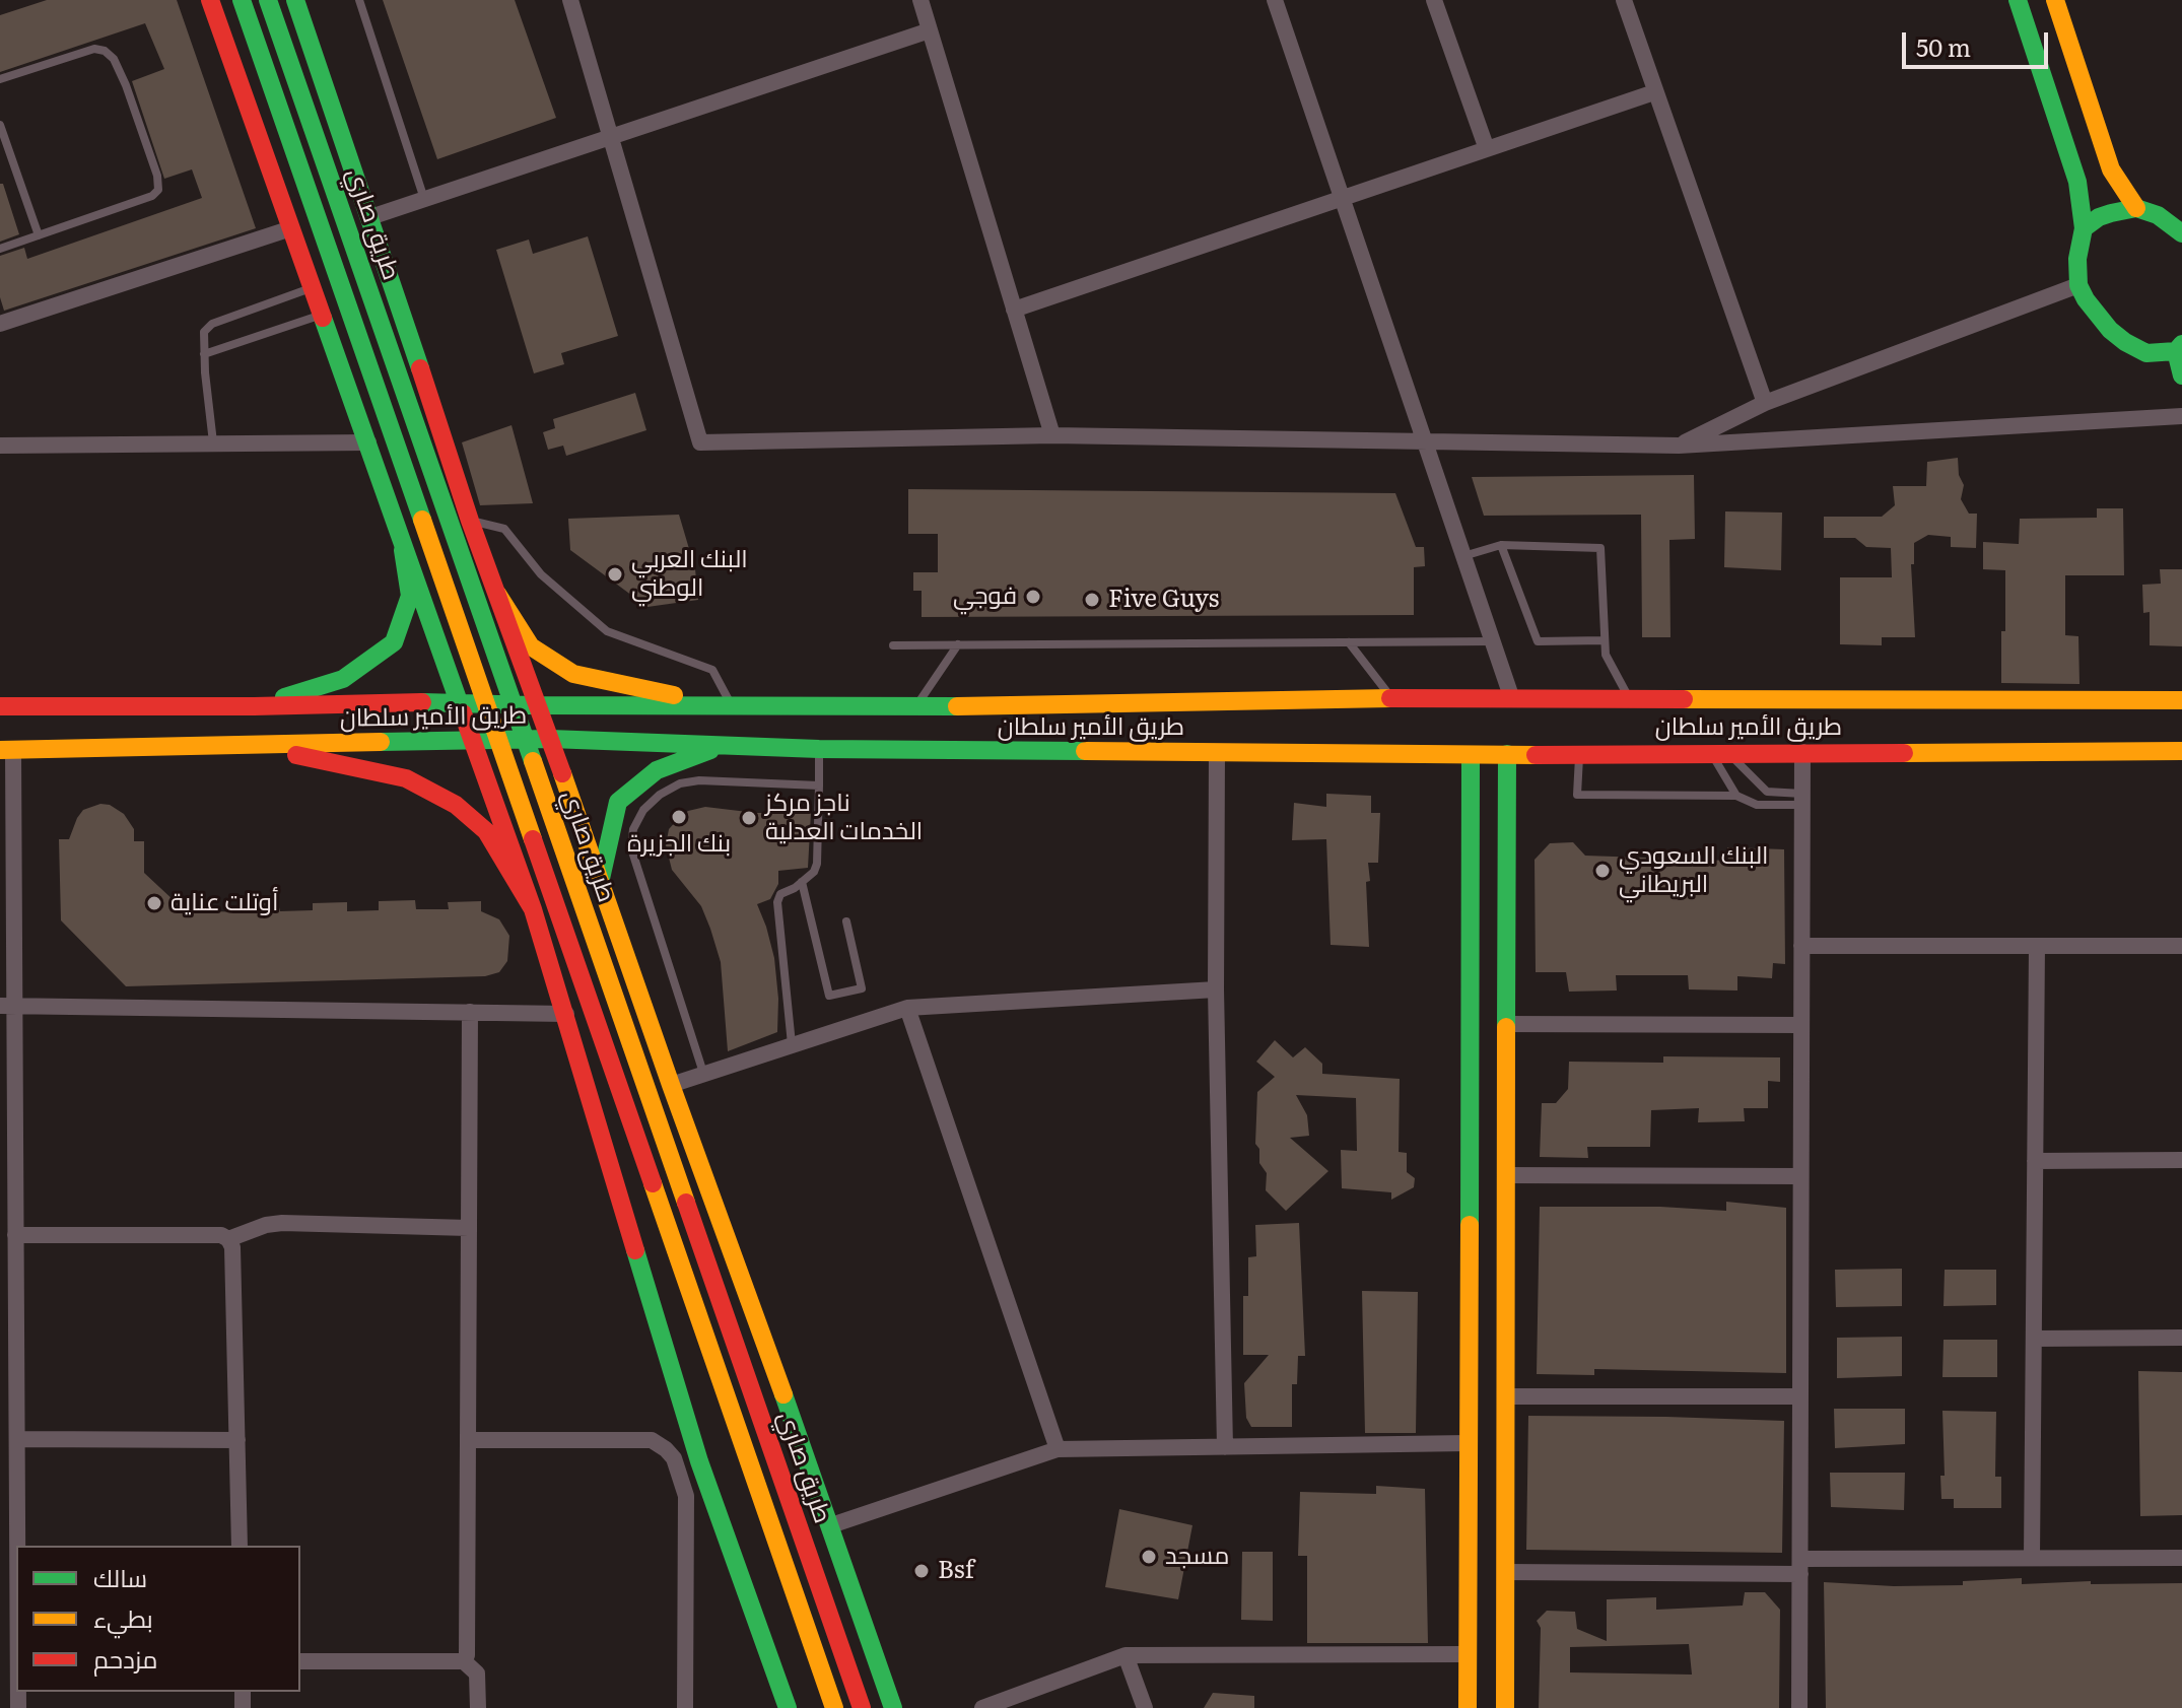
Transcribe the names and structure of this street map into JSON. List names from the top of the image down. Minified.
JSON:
{"streets":{"main road":["طريق صاري","طريق الأمير سلطان"]},"crossings":[["طريق صاري","طريق الأمير سلطان"]],"places":["البنك العربي الوطني","فوجي","Five Guys","بنك الجزيرة","ناجز مركز الخدمات العدلية","البنك السعودي البريطاني","أوتلت عناية","مسجد","Bsf"],"legend":["سالك","بطيء","مزدحم"],"scale_bar":"50 m"}
